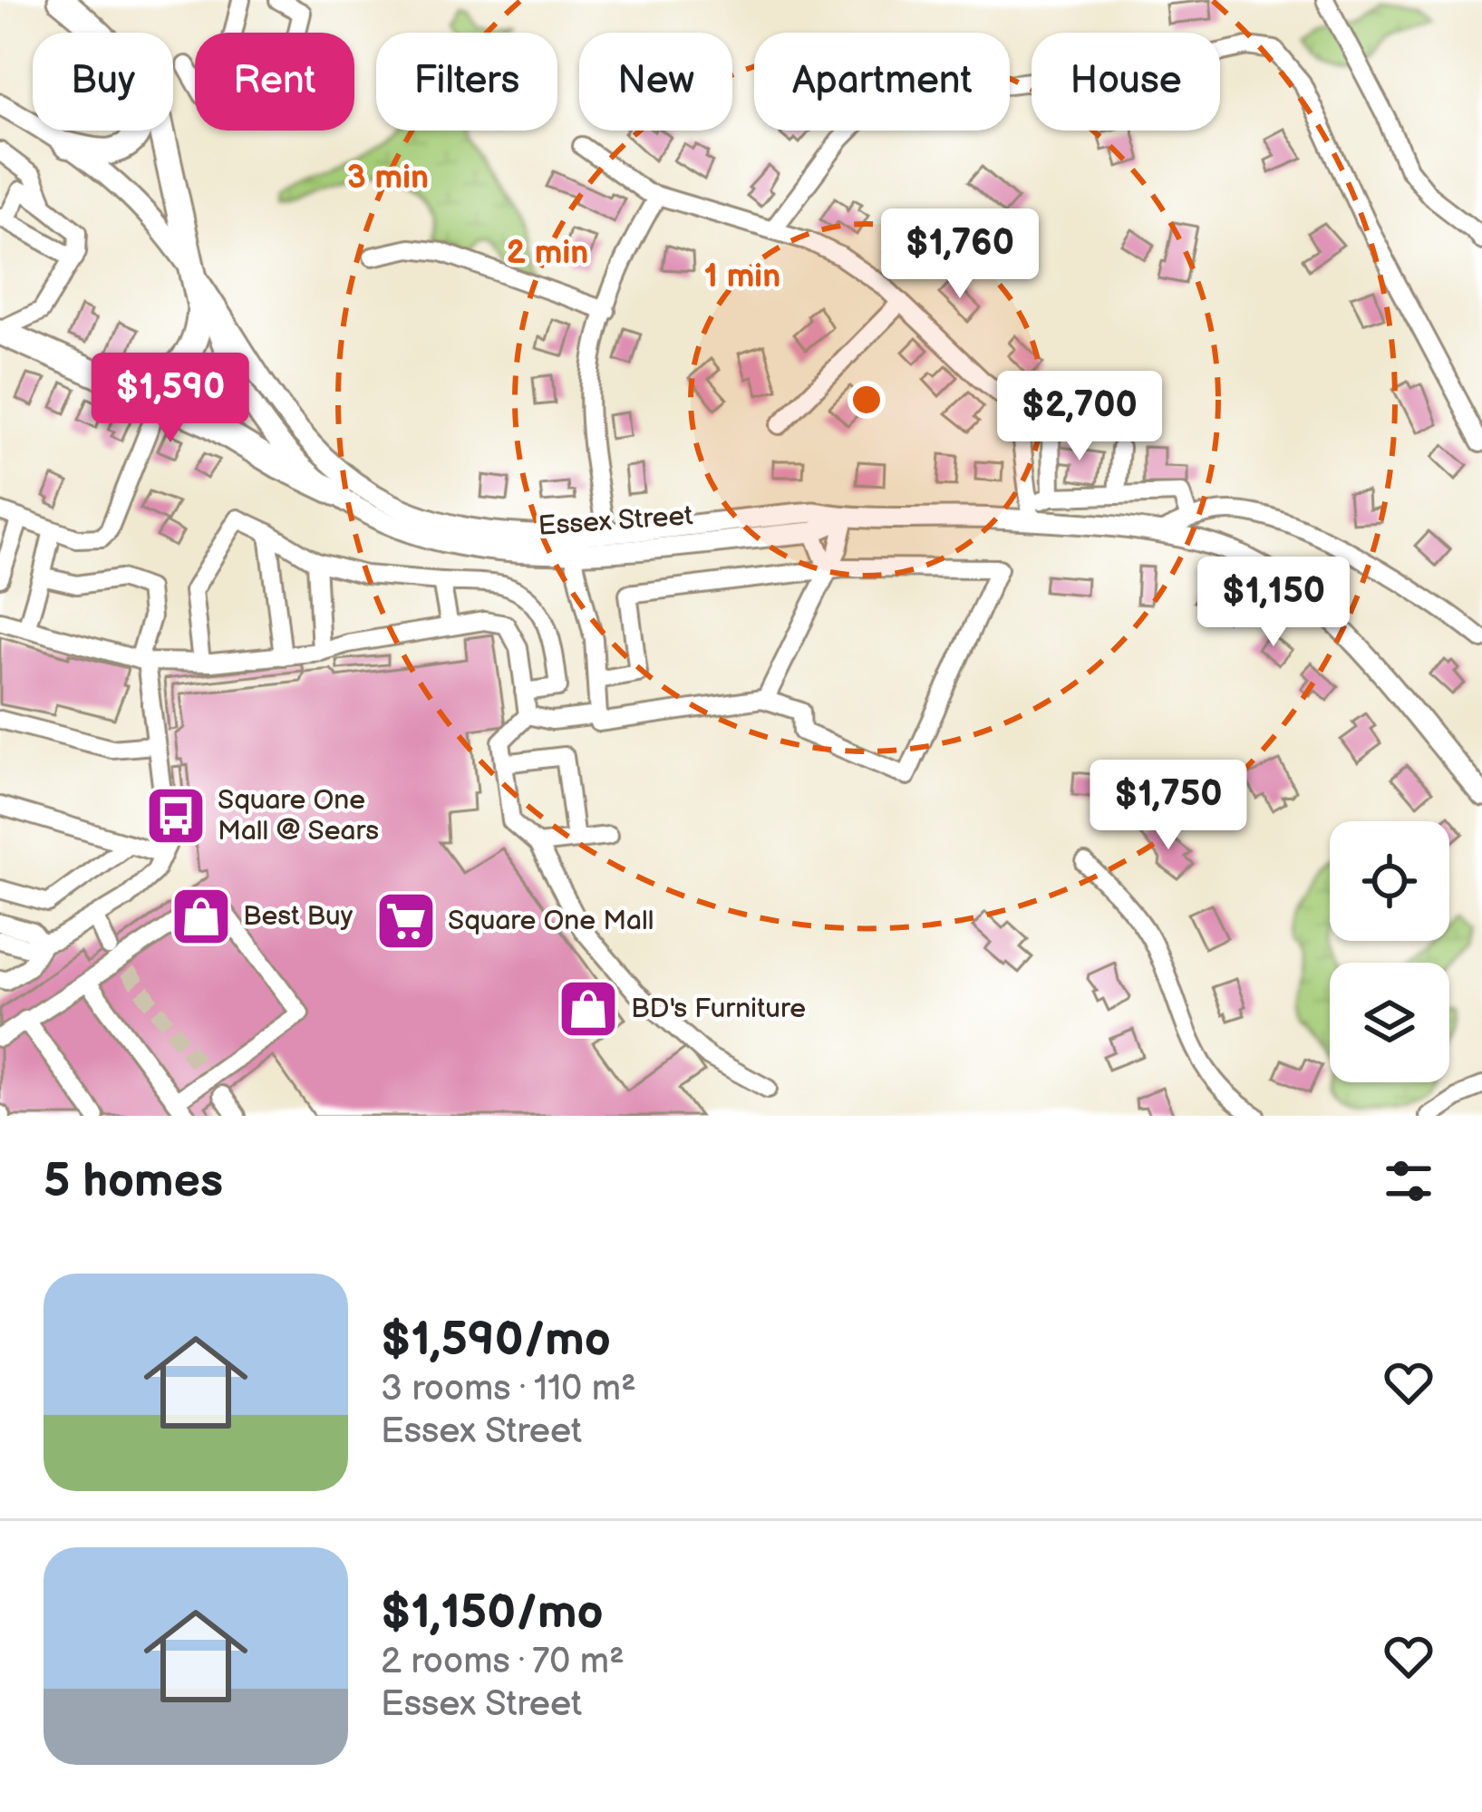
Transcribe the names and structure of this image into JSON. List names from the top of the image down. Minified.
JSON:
{"streets":{"main road":["Essex Street"]},"places":{"bus stop":["Square One Mall @ Sears"],"shop":["Best Buy","BD's Furniture"],"supermarket":["Square One Mall"]},"page":{"chip":["Buy","Rent","Filters","New","Apartment","House"],"price":["$1,760","$1,590","$2,700","$1,150","$1,750"],"heading":"5 homes","list":[{"name":"$1,590/mo","note":"3 rooms · 110 m² · Essex Street"},{"name":"$1,150/mo","note":"2 rooms · 70 m² · Essex Street"}]},"rings":["3 min","2 min","1 min"]}
